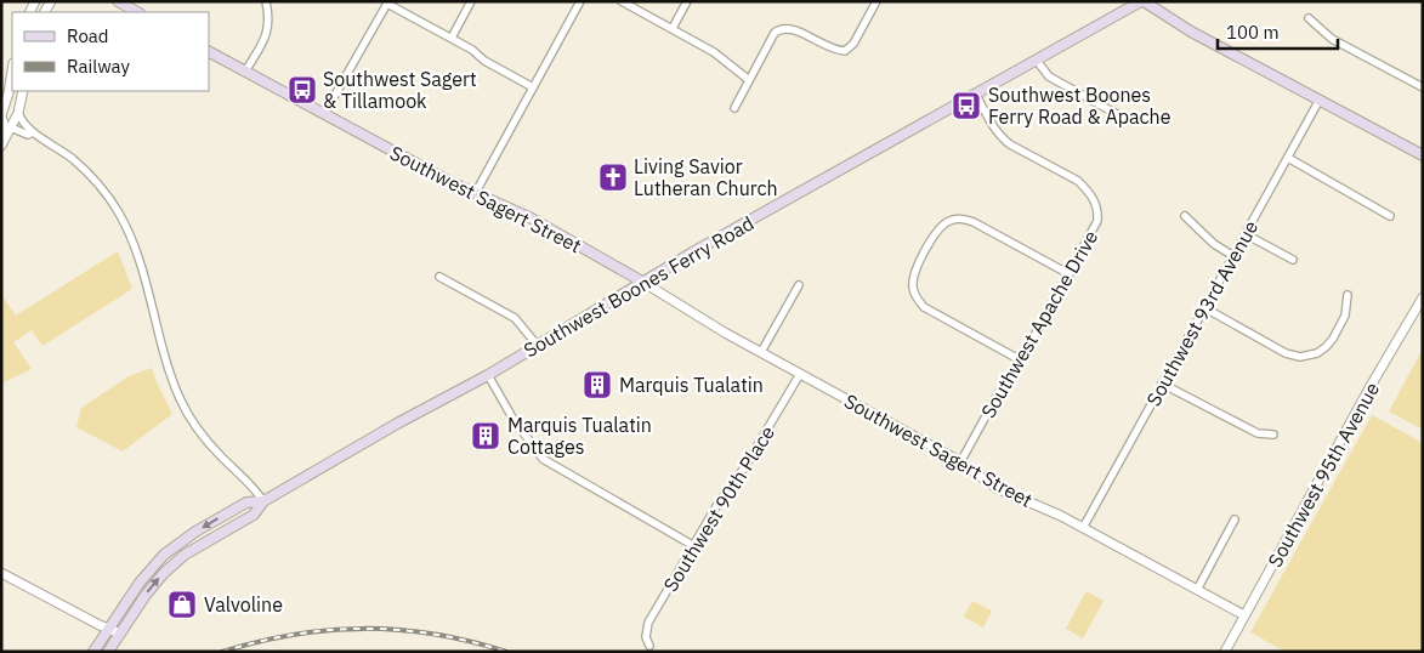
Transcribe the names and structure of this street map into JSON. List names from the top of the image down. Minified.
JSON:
{"streets":{"main road":["Southwest Sagert Street","Southwest Boones Ferry Road"],"street":["Southwest 93rd Avenue","Southwest Apache Drive","Southwest 95th Avenue","Southwest 90th Place"]},"crossings":[["Southwest Sagert Street","Southwest Boones Ferry Road"],["Southwest Sagert Street","Southwest 93rd Avenue"],["Southwest Sagert Street","Southwest Apache Drive"],["Southwest Sagert Street","Southwest 95th Avenue"],["Southwest Sagert Street","Southwest 90th Place"],["Southwest Boones Ferry Road","Southwest Apache Drive"]],"places":{"bus stop":["Southwest Sagert & Tillamook","Southwest Boones Ferry Road & Apache"],"church":["Living Savior Lutheran Church"],"building":["Marquis Tualatin","Marquis Tualatin Cottages"],"shop":["Valvoline"]},"legend":["Road","Railway"],"scale_bar":"100 m"}
